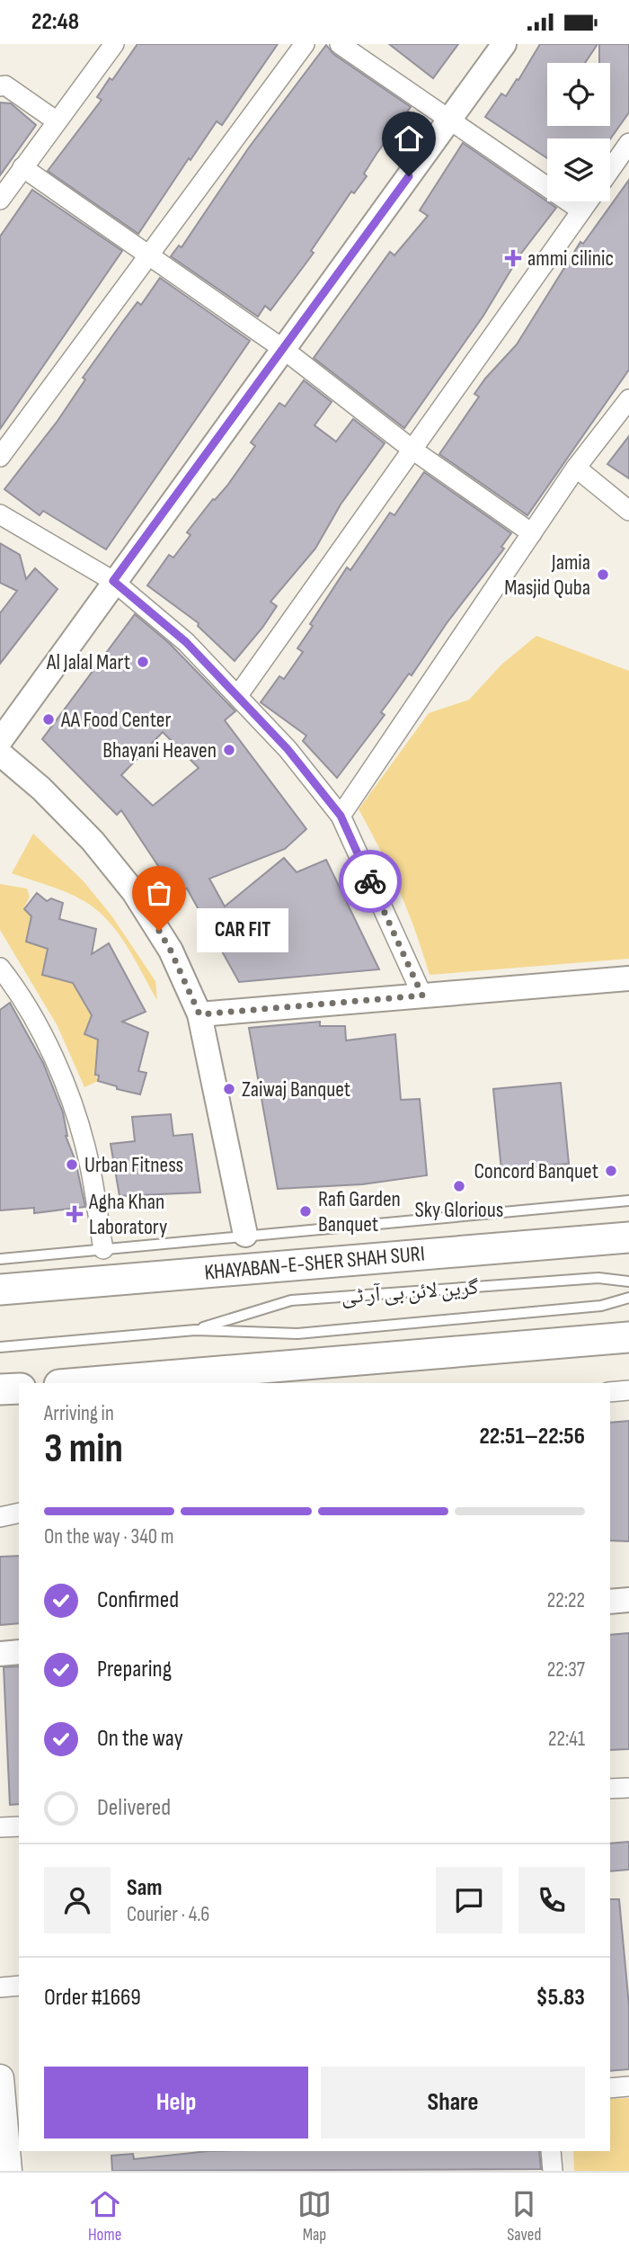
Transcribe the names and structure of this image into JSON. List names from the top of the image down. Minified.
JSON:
{"streets":{"main road":["KHAYABAN-E-SHER SHAH SURI"],"lane":["گرین لائن بی آر ٹی"]},"places":{"health":["ammi cilinic","Agha Khan Laboratory"],"other":["Jamia Masjid Quba","Al Jalal Mart","AA Food Center","Bhayani Heaven","CAR FIT","Zaiwaj Banquet","Urban Fitness","Concord Banquet","Sky Glorious","Rafi Garden Banquet"]},"page":{"status":"22:48","bubble":"CAR FIT","heading":["3 min","Arriving in","22:51–22:56"],"panel":["Sam","Courier · 4.6","Order #1669","$5.83"],"bar":"On the way · 340 m","list":[["Confirmed","22:22"],["Preparing","22:37"],["On the way","22:41"],"Delivered"],"buttons":["Help","Share"],"tabs":["Home","Map","Saved"]}}
